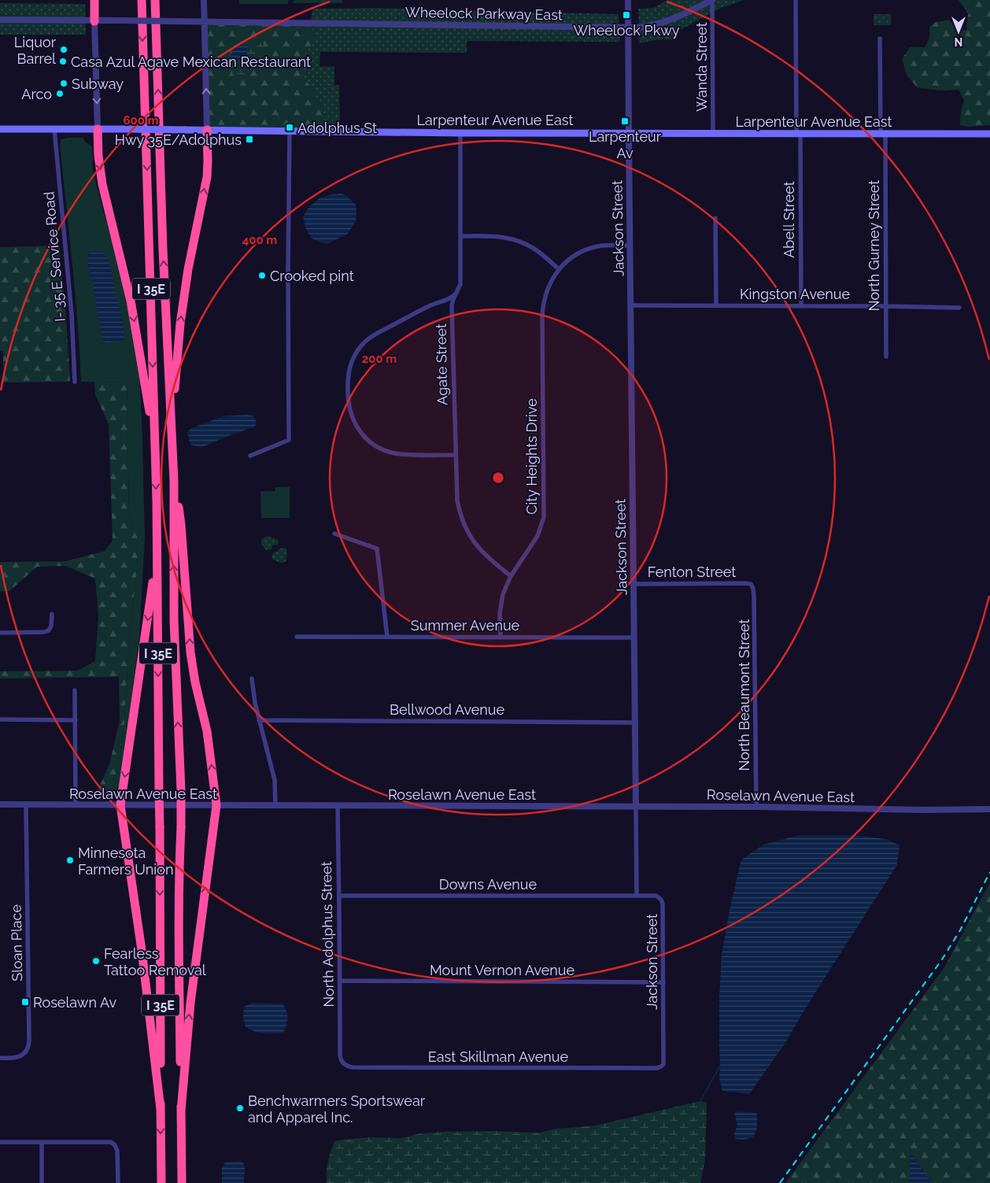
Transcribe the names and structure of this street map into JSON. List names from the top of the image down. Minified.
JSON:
{"streets":{"highway":["I 35E"],"main road":["Larpenteur Avenue East"],"street":["Wheelock Parkway East","Wanda Street","Abell Street","Jackson Street","North Gurney Street","I- 35 E Service Road","Kingston Avenue","Agate Street","City Heights Drive","Fenton Street","Summer Avenue","North Beaumont Street","Bellwood Avenue","Roselawn Avenue East","Downs Avenue","North Adolphus Street","Sloan Place","Mount Vernon Avenue","East Skillman Avenue"]},"crossings":[["Wheelock Parkway East","Wanda Street"],["Wheelock Parkway East","Jackson Street"],["Wanda Street","Larpenteur Avenue East"],["Larpenteur Avenue East","Abell Street"],["Larpenteur Avenue East","Jackson Street"],["Larpenteur Avenue East","North Gurney Street"],["Larpenteur Avenue East","I- 35 E Service Road"],["Larpenteur Avenue East","Agate Street"],["Abell Street","Kingston Avenue"],["Jackson Street","Kingston Avenue"],["Jackson Street","Fenton Street"],["Jackson Street","Summer Avenue"],["Jackson Street","Bellwood Avenue"],["Jackson Street","Roselawn Avenue East"],["Jackson Street","Downs Avenue"],["Jackson Street","Mount Vernon Avenue"],["Jackson Street","East Skillman Avenue"],["North Gurney Street","Kingston Avenue"],["Agate Street","City Heights Drive"],["City Heights Drive","Summer Avenue"],["Fenton Street","North Beaumont Street"],["North Beaumont Street","Roselawn Avenue East"],["Roselawn Avenue East","North Adolphus Street"],["Roselawn Avenue East","Sloan Place"],["Downs Avenue","North Adolphus Street"],["North Adolphus Street","Mount Vernon Avenue"],["North Adolphus Street","East Skillman Avenue"]],"places":{"transit":["Wheelock Pkwy","Larpenteur Av","Adolphus St","Hwy 35E/Adolphus","Roselawn Av"],"other":["Liquor Barrel","Casa Azul Agave Mexican Restaurant","Subway","Arco","Crooked pint","Minnesota Farmers Union","Fearless Tattoo Removal","Benchwarmers Sportswear and Apparel Inc."]},"north":"bottom","rings":["600 m","400 m","200 m"]}
